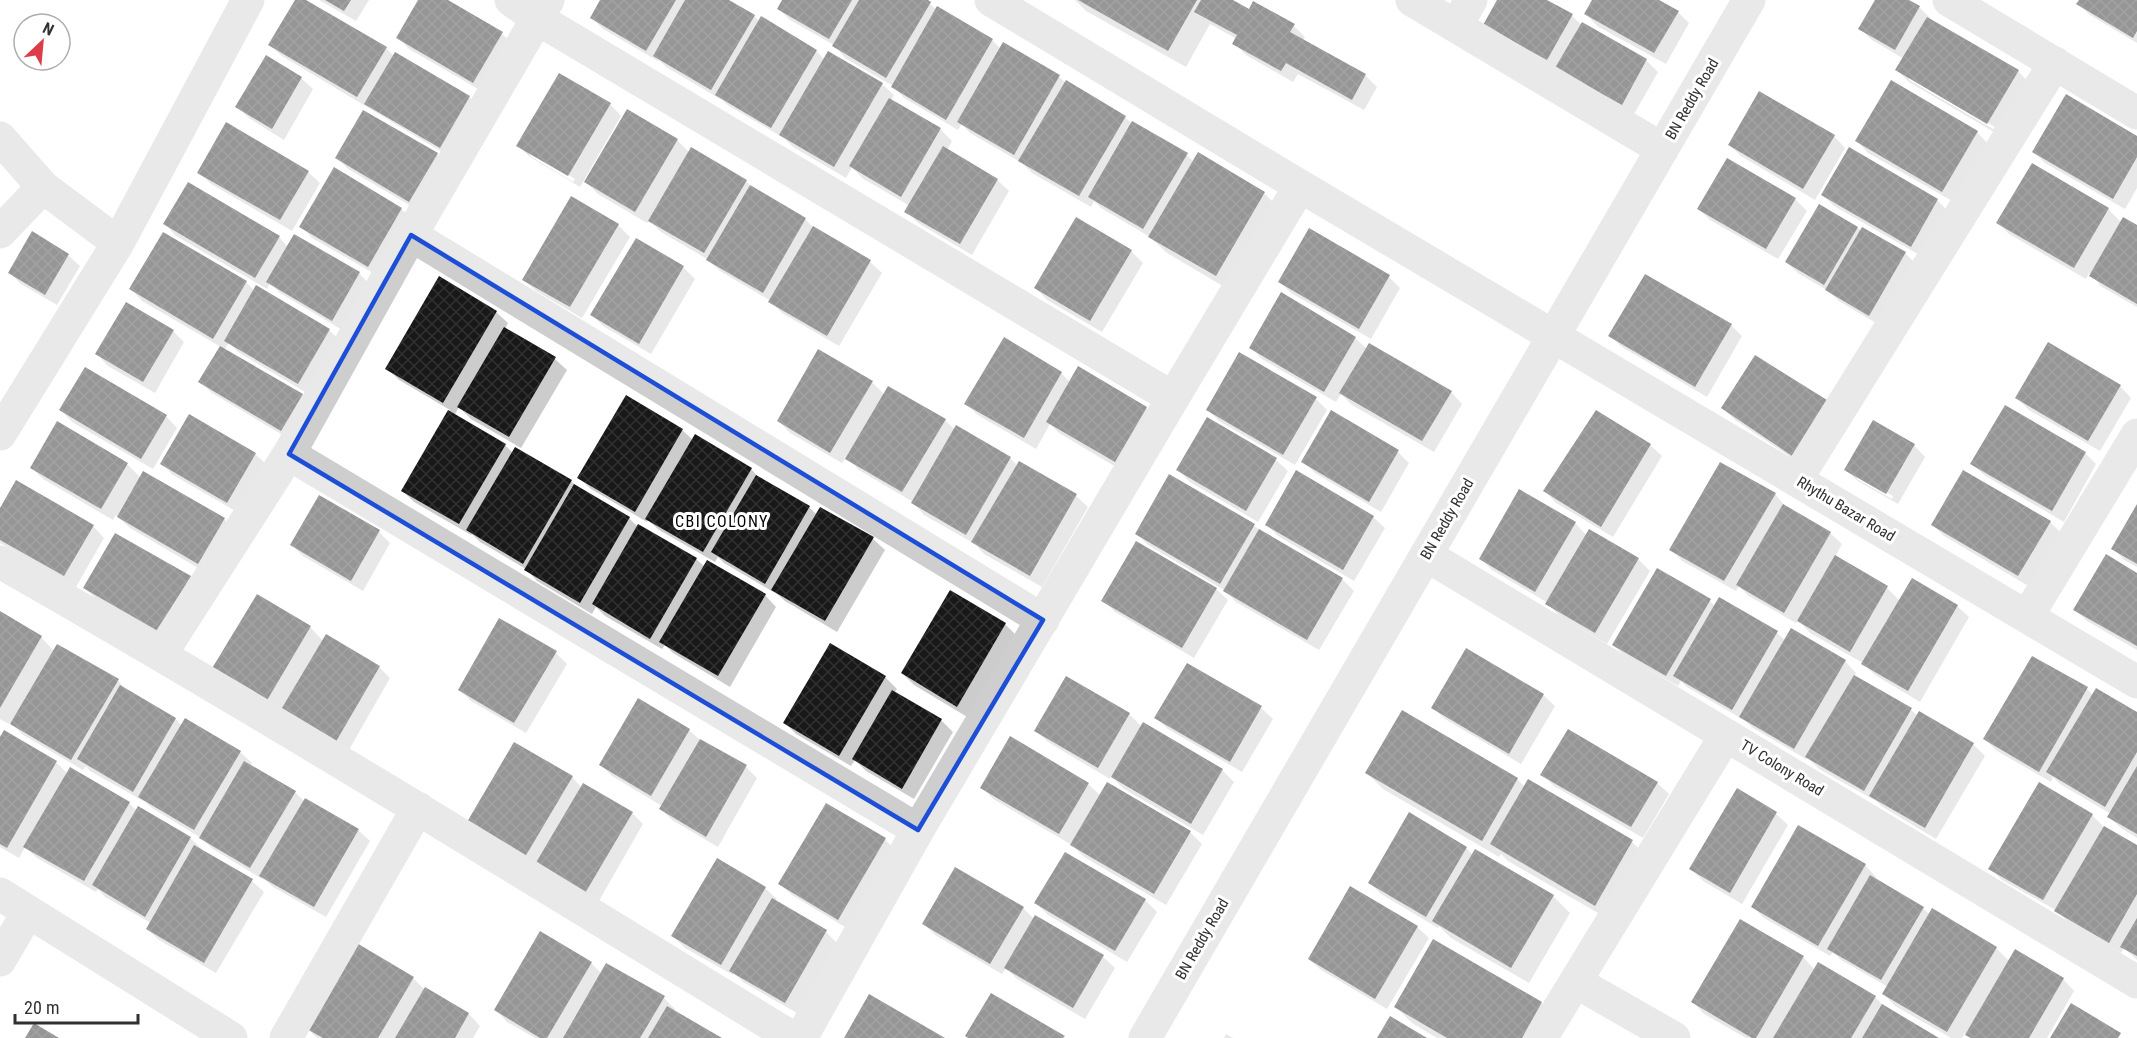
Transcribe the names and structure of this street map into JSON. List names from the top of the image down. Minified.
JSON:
{"streets":{"street":["BN Reddy Road","Rhythu Bazar Road","TV Colony Road"]},"crossings":[["BN Reddy Road","Rhythu Bazar Road"],["BN Reddy Road","TV Colony Road"]],"districts":["CBI COLONY"],"scale_bar":"20 m","north":"top right"}
